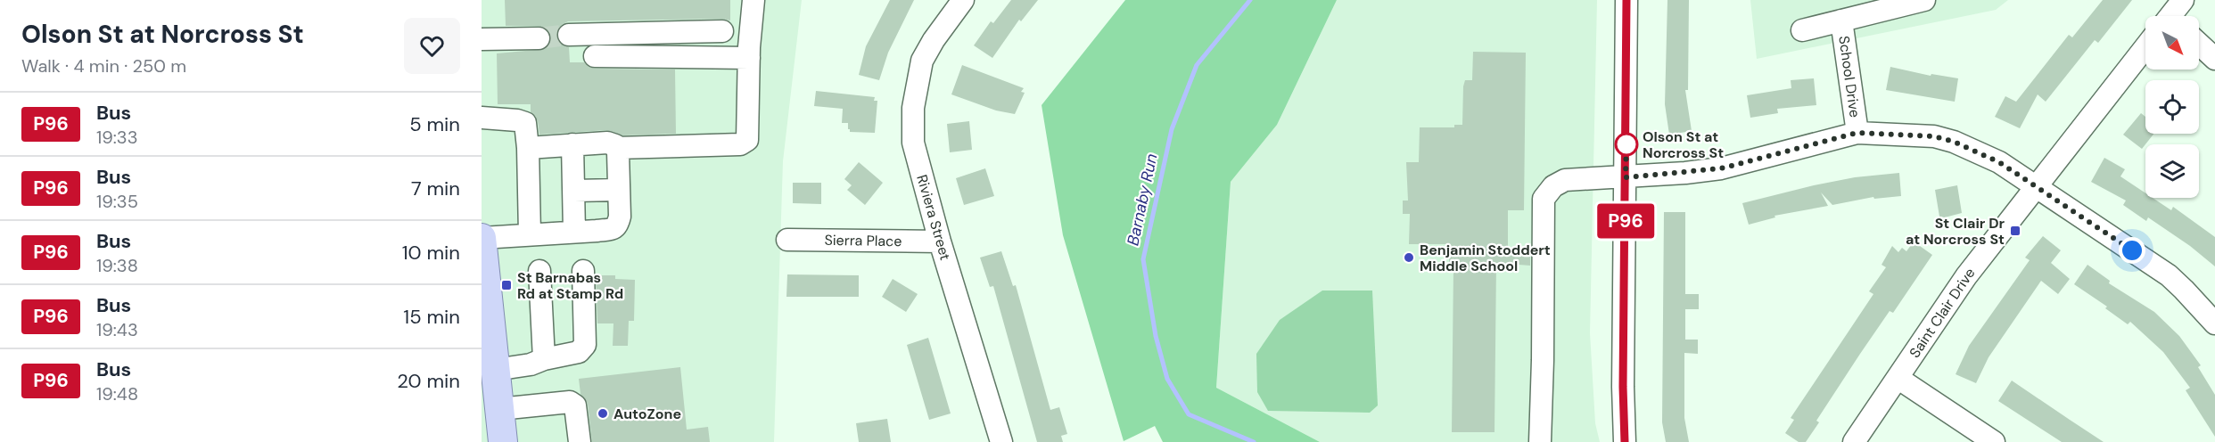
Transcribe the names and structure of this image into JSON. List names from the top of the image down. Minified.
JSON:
{"streets":{"street":["School Drive","Riviera Street","Sierra Place","Saint Clair Drive"]},"crossings":[["Riviera Street","Sierra Place"]],"water":["Barnaby Run"],"places":{"other":["Olson St at Norcross St","Benjamin Stoddert Middle School","AutoZone"],"transit":["St Clair Dr at Norcross St","St Barnabas Rd at Stamp Rd"]},"lines":["bus line P96"],"north":"bottom right","page":{"heading":["Olson St at Norcross St","Walk · 4 min · 250 m"],"on_map":"P96","list":[{"mark":"P96","name":"Bus","note":"19:33","value":"5 min"},{"mark":"P96","name":"Bus","note":"19:35","value":"7 min"},{"mark":"P96","name":"Bus","note":"19:38","value":"10 min"},{"mark":"P96","name":"Bus","note":"19:43","value":"15 min"},{"mark":"P96","name":"Bus","note":"19:48","value":"20 min"}]}}
